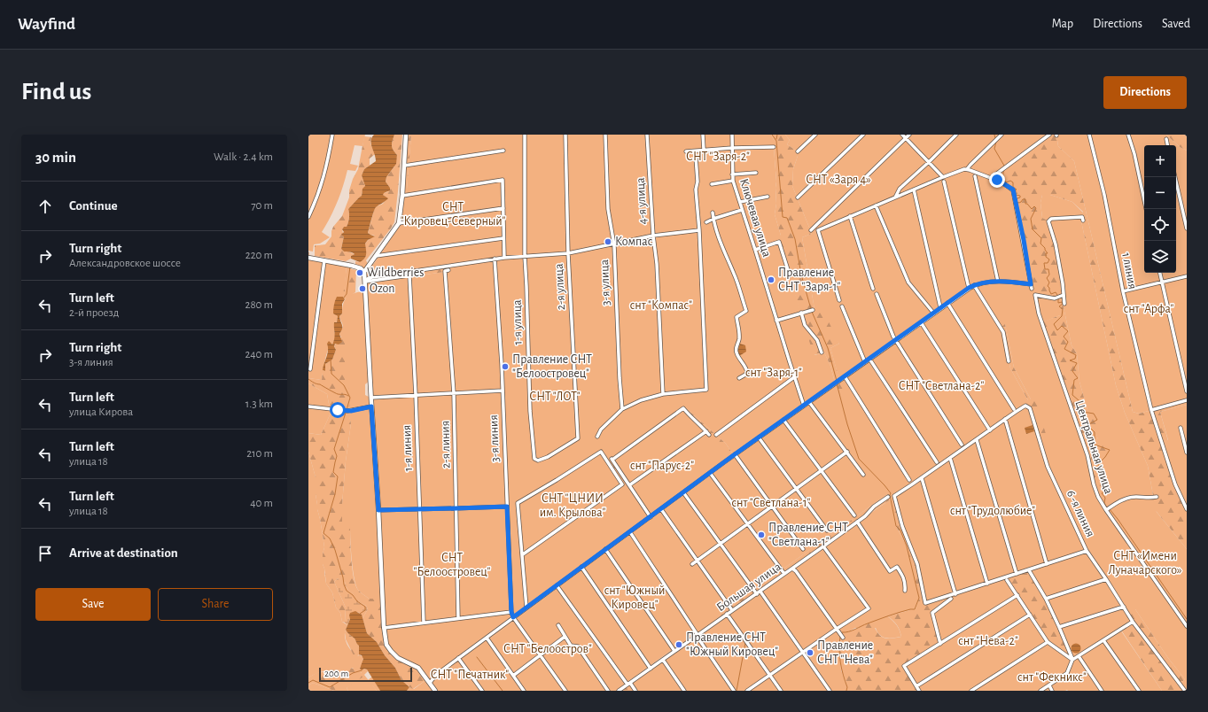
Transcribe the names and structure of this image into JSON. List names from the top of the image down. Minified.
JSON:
{"streets":{"street":["4-я улица","Ключевая улица","1 линия","3-я улица","2-я улица","1-я улица","3-я линия","2-я линия","Центральная улица","1-я линия","6 -я линия","Большая улица"]},"crossings":[["2-я улица","1-я улица"]],"parks":["СНТ \"Заря-2\"","СНТ «Заря 4»","СНТ \"Кировец-Северный\"","снт \"Компас\"","снт \"Арфа\"","снт \"Заря-1\"","СНТ \"Светлана-2\"","СНТ \"ЛОТ\"","снт \"Парус-2\"","СНТ \"ЦНИИ им. Крылова\"","снт \"Светлана-1\"","снт \"Трудолюбие\"","СНТ «Имени Луначарского»","СНТ \"Белоостровец\"","снт \"Южный Кировец\"","снт \"Нева-2\"","СНТ \"Белоостров\"","СНТ \"Печатник\"","снт \"Фекникс\""],"places":["Компас","Wildberries","Правление СНТ \"Заря-1\"","Ozon","Правление СНТ \"Белоостровец\"","Правление СНТ \"Светлана-1\"","Правление СНТ \"Южный Кировец\"","Правление СНТ \"Нева\""],"scale_bar":"200 m","page":{"header":"Wayfind","nav":["Map","Directions","Saved"],"buttons":["Directions",["Save","Share"]],"title":"Find us","heading":["30 min","Walk · 2.4 km"],"map_buttons":["+","−"],"list":[["Continue","70 m"],["Turn right","Александровское шоссе","220 m"],["Turn left","2-й проезд","280 m"],["Turn right","3-я линия","240 m"],["Turn left","улица Кирова","1.3 km"],["Turn left","улица 18","210 m"],["Turn left","улица 18","40 m"],"Arrive at destination"],"scale":"200 m"}}
